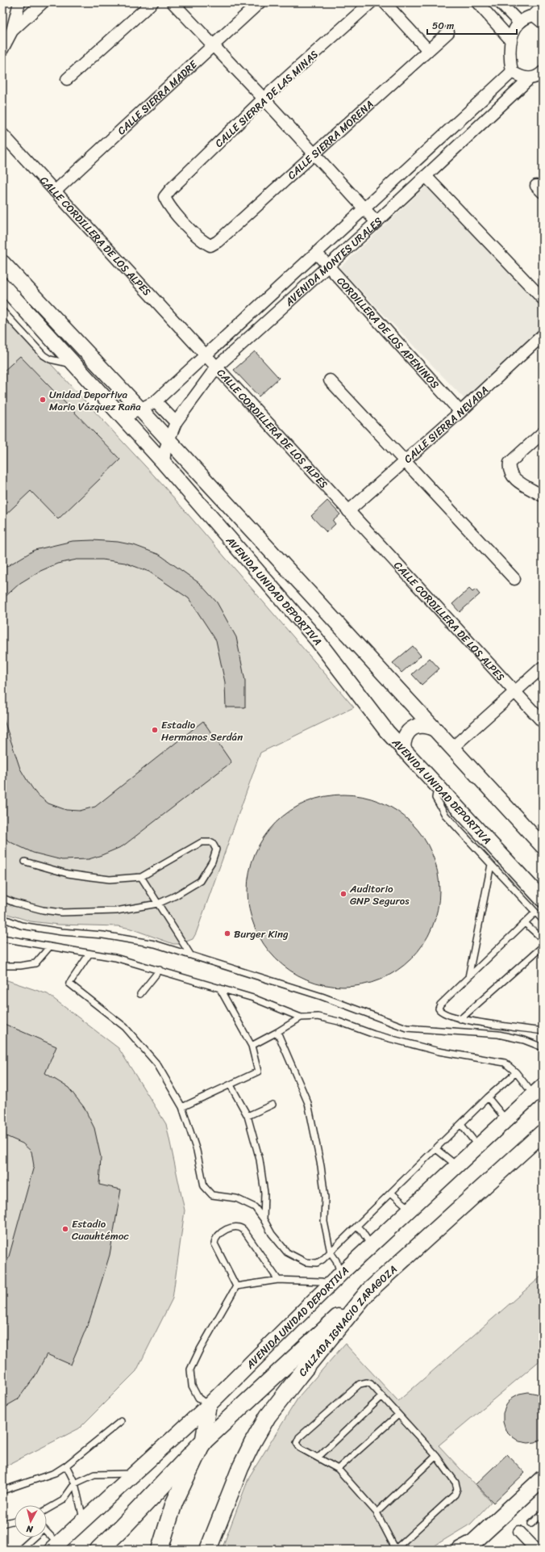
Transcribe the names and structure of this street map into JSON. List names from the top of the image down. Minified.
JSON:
{"streets":{"main road":["CALZADA IGNACIO ZARAGOZA"],"street":["CALLE SIERRA MADRE","CALLE SIERRA DE LAS MINAS","CALLE SIERRA MORENA","CALLE CORDILLERA DE LOS ALPES","AVENIDA MONTES URALES","CORDILLERA DE LOS APENINOS","CALLE SIERRA NEVADA","AVENIDA UNIDAD DEPORTIVA"]},"crossings":[["CALLE SIERRA MADRE","CALLE CORDILLERA DE LOS ALPES"],["CALLE SIERRA DE LAS MINAS","CALLE SIERRA MORENA"],["CALLE CORDILLERA DE LOS ALPES","AVENIDA MONTES URALES"],["CALLE CORDILLERA DE LOS ALPES","CALLE SIERRA NEVADA"],["AVENIDA MONTES URALES","CORDILLERA DE LOS APENINOS"],["AVENIDA MONTES URALES","AVENIDA UNIDAD DEPORTIVA"],["CORDILLERA DE LOS APENINOS","CALLE SIERRA NEVADA"]],"places":["Unidad Deportiva Mario Vázquez Raña","Estadio Hermanos Serdán","Auditorio GNP Seguros","Burger King","Estadio Cuauhtémoc"],"scale_bar":"50 m","north":"bottom"}
